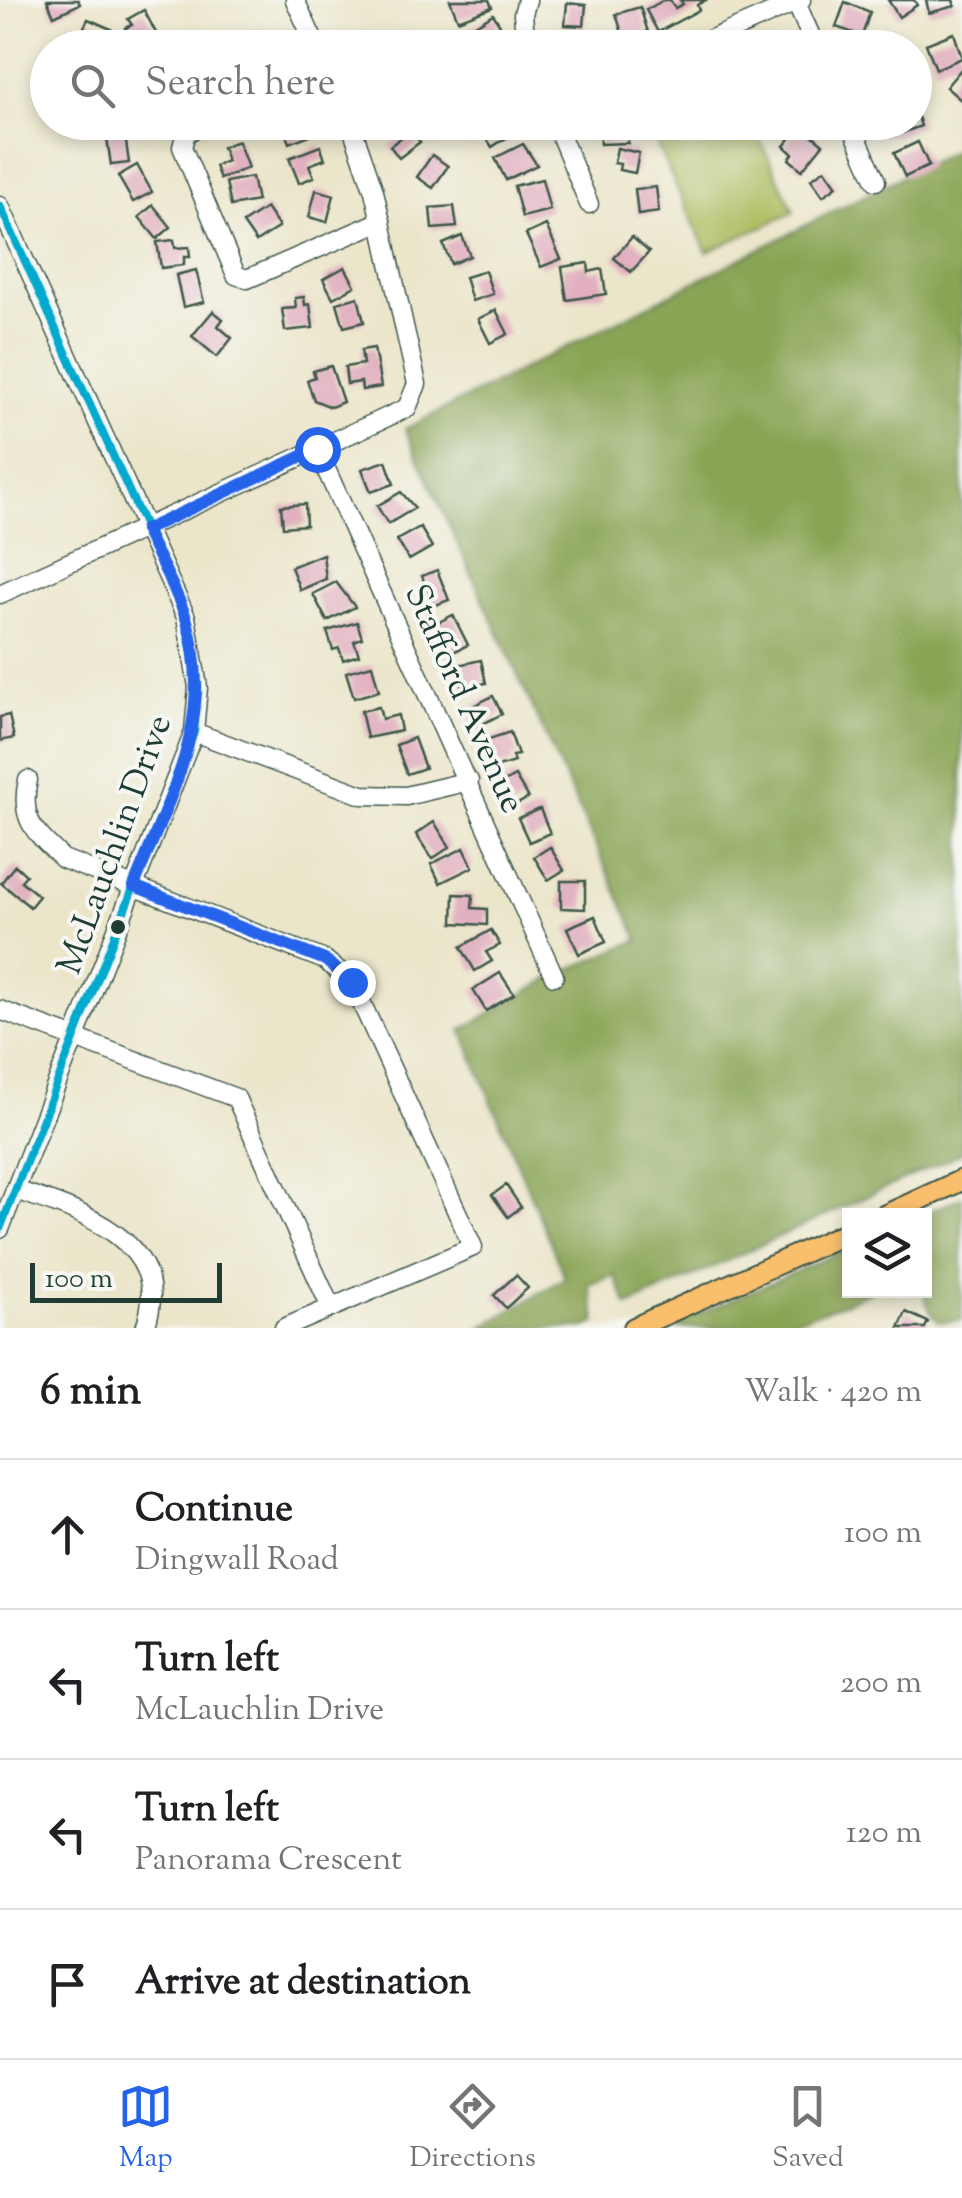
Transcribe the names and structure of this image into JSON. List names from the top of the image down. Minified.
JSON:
{"streets":{"street":["Stafford Avenue","McLauchlin Drive"]},"lines":["transit line 6"],"scale_bar":"100 m","page":{"search":"Search here","scale":"100 m","heading":["6 min","Walk · 420 m"],"list":[["Continue","Dingwall Road","100 m"],["Turn left","McLauchlin Drive","200 m"],["Turn left","Panorama Crescent","120 m"],"Arrive at destination"],"nav":["Map","Directions","Saved"]}}
